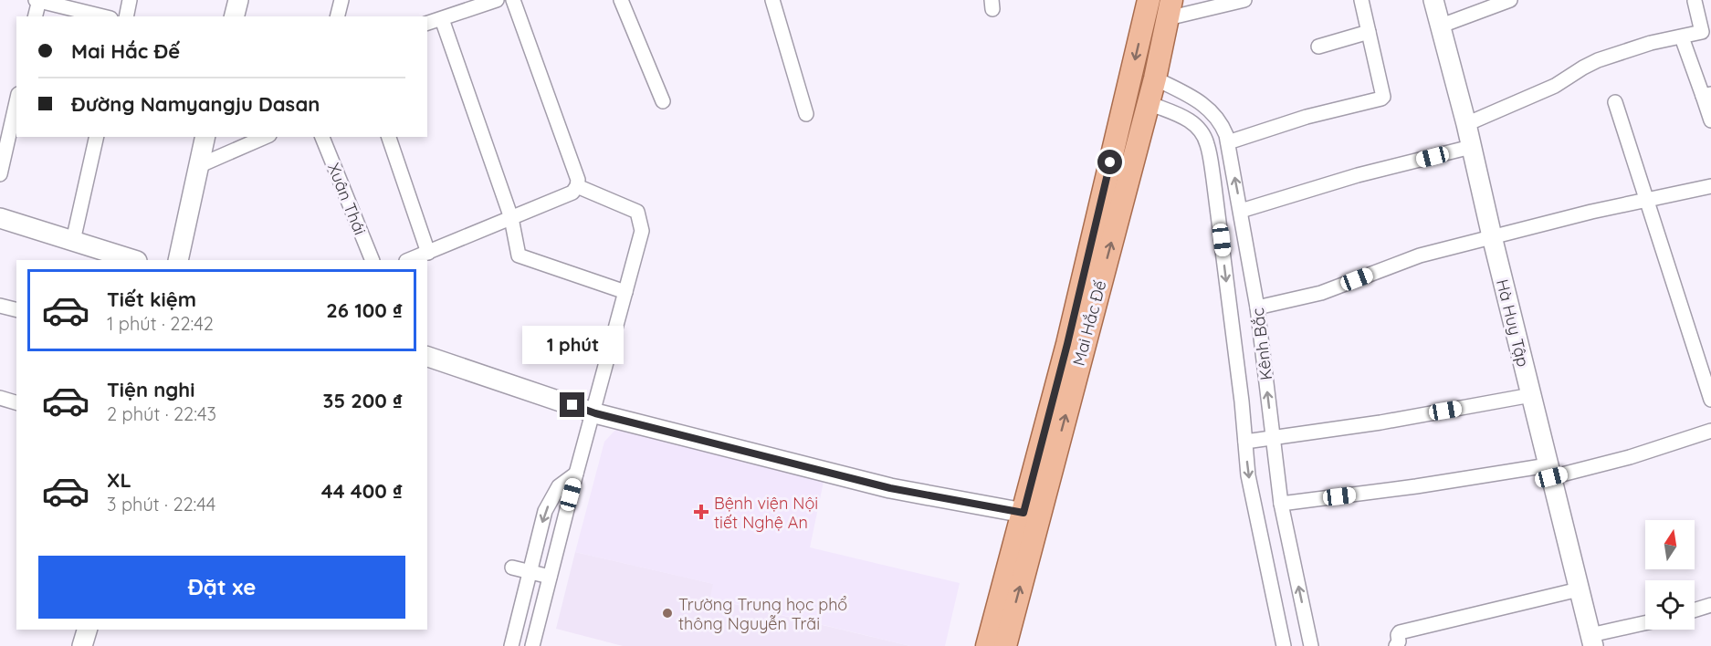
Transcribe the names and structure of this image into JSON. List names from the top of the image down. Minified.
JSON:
{"streets":{"main road":["Mai Hắc Đế"],"street":["Xuân Thái","Hà Huy Tập","Kênh Bắc"]},"crossings":[["Mai Hắc Đế","Kênh Bắc"]],"places":{"health":["Bệnh viện Nội tiết Nghệ An"],"other":["Trường Trung học phổ thông Nguyễn Trãi"]},"north":"top","page":{"banner":["Mai Hắc Đế","Đường Namyangju Dasan"],"list":[{"name":"Tiết kiệm","note":"1 phút · 22:42","value":"26 100 ₫"},{"name":"Tiện nghi","note":"2 phút · 22:43","value":"35 200 ₫"},{"name":"XL","note":"3 phút · 22:44","value":"44 400 ₫"}],"bubble":"1 phút","buttons":"Đặt xe"}}
